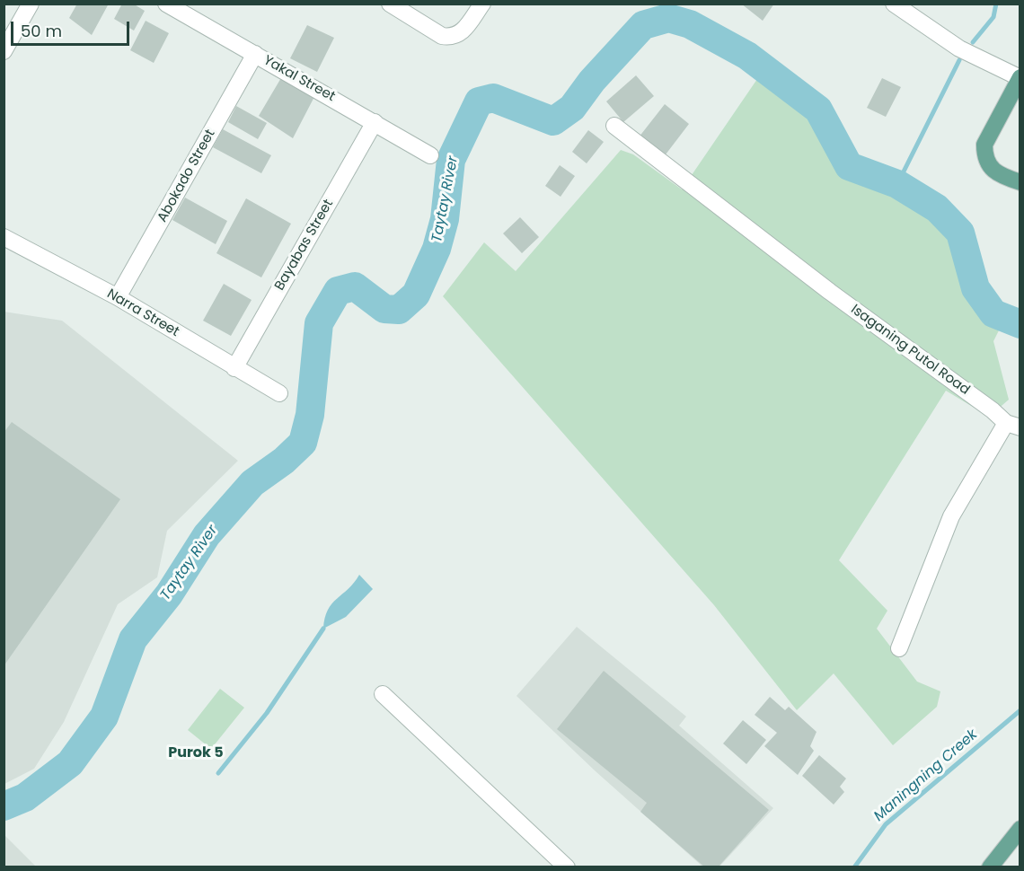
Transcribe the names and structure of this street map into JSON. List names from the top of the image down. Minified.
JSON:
{"streets":{"street":["Yakal Street","Abokado Street","Bayabas Street","Narra Street","Isaganing Putol Road"]},"crossings":[["Yakal Street","Abokado Street"],["Yakal Street","Bayabas Street"],["Abokado Street","Narra Street"],["Bayabas Street","Narra Street"]],"districts":["Purok 5"],"water":["Taytay River","Maningning Creek"],"scale_bar":"50 m"}
